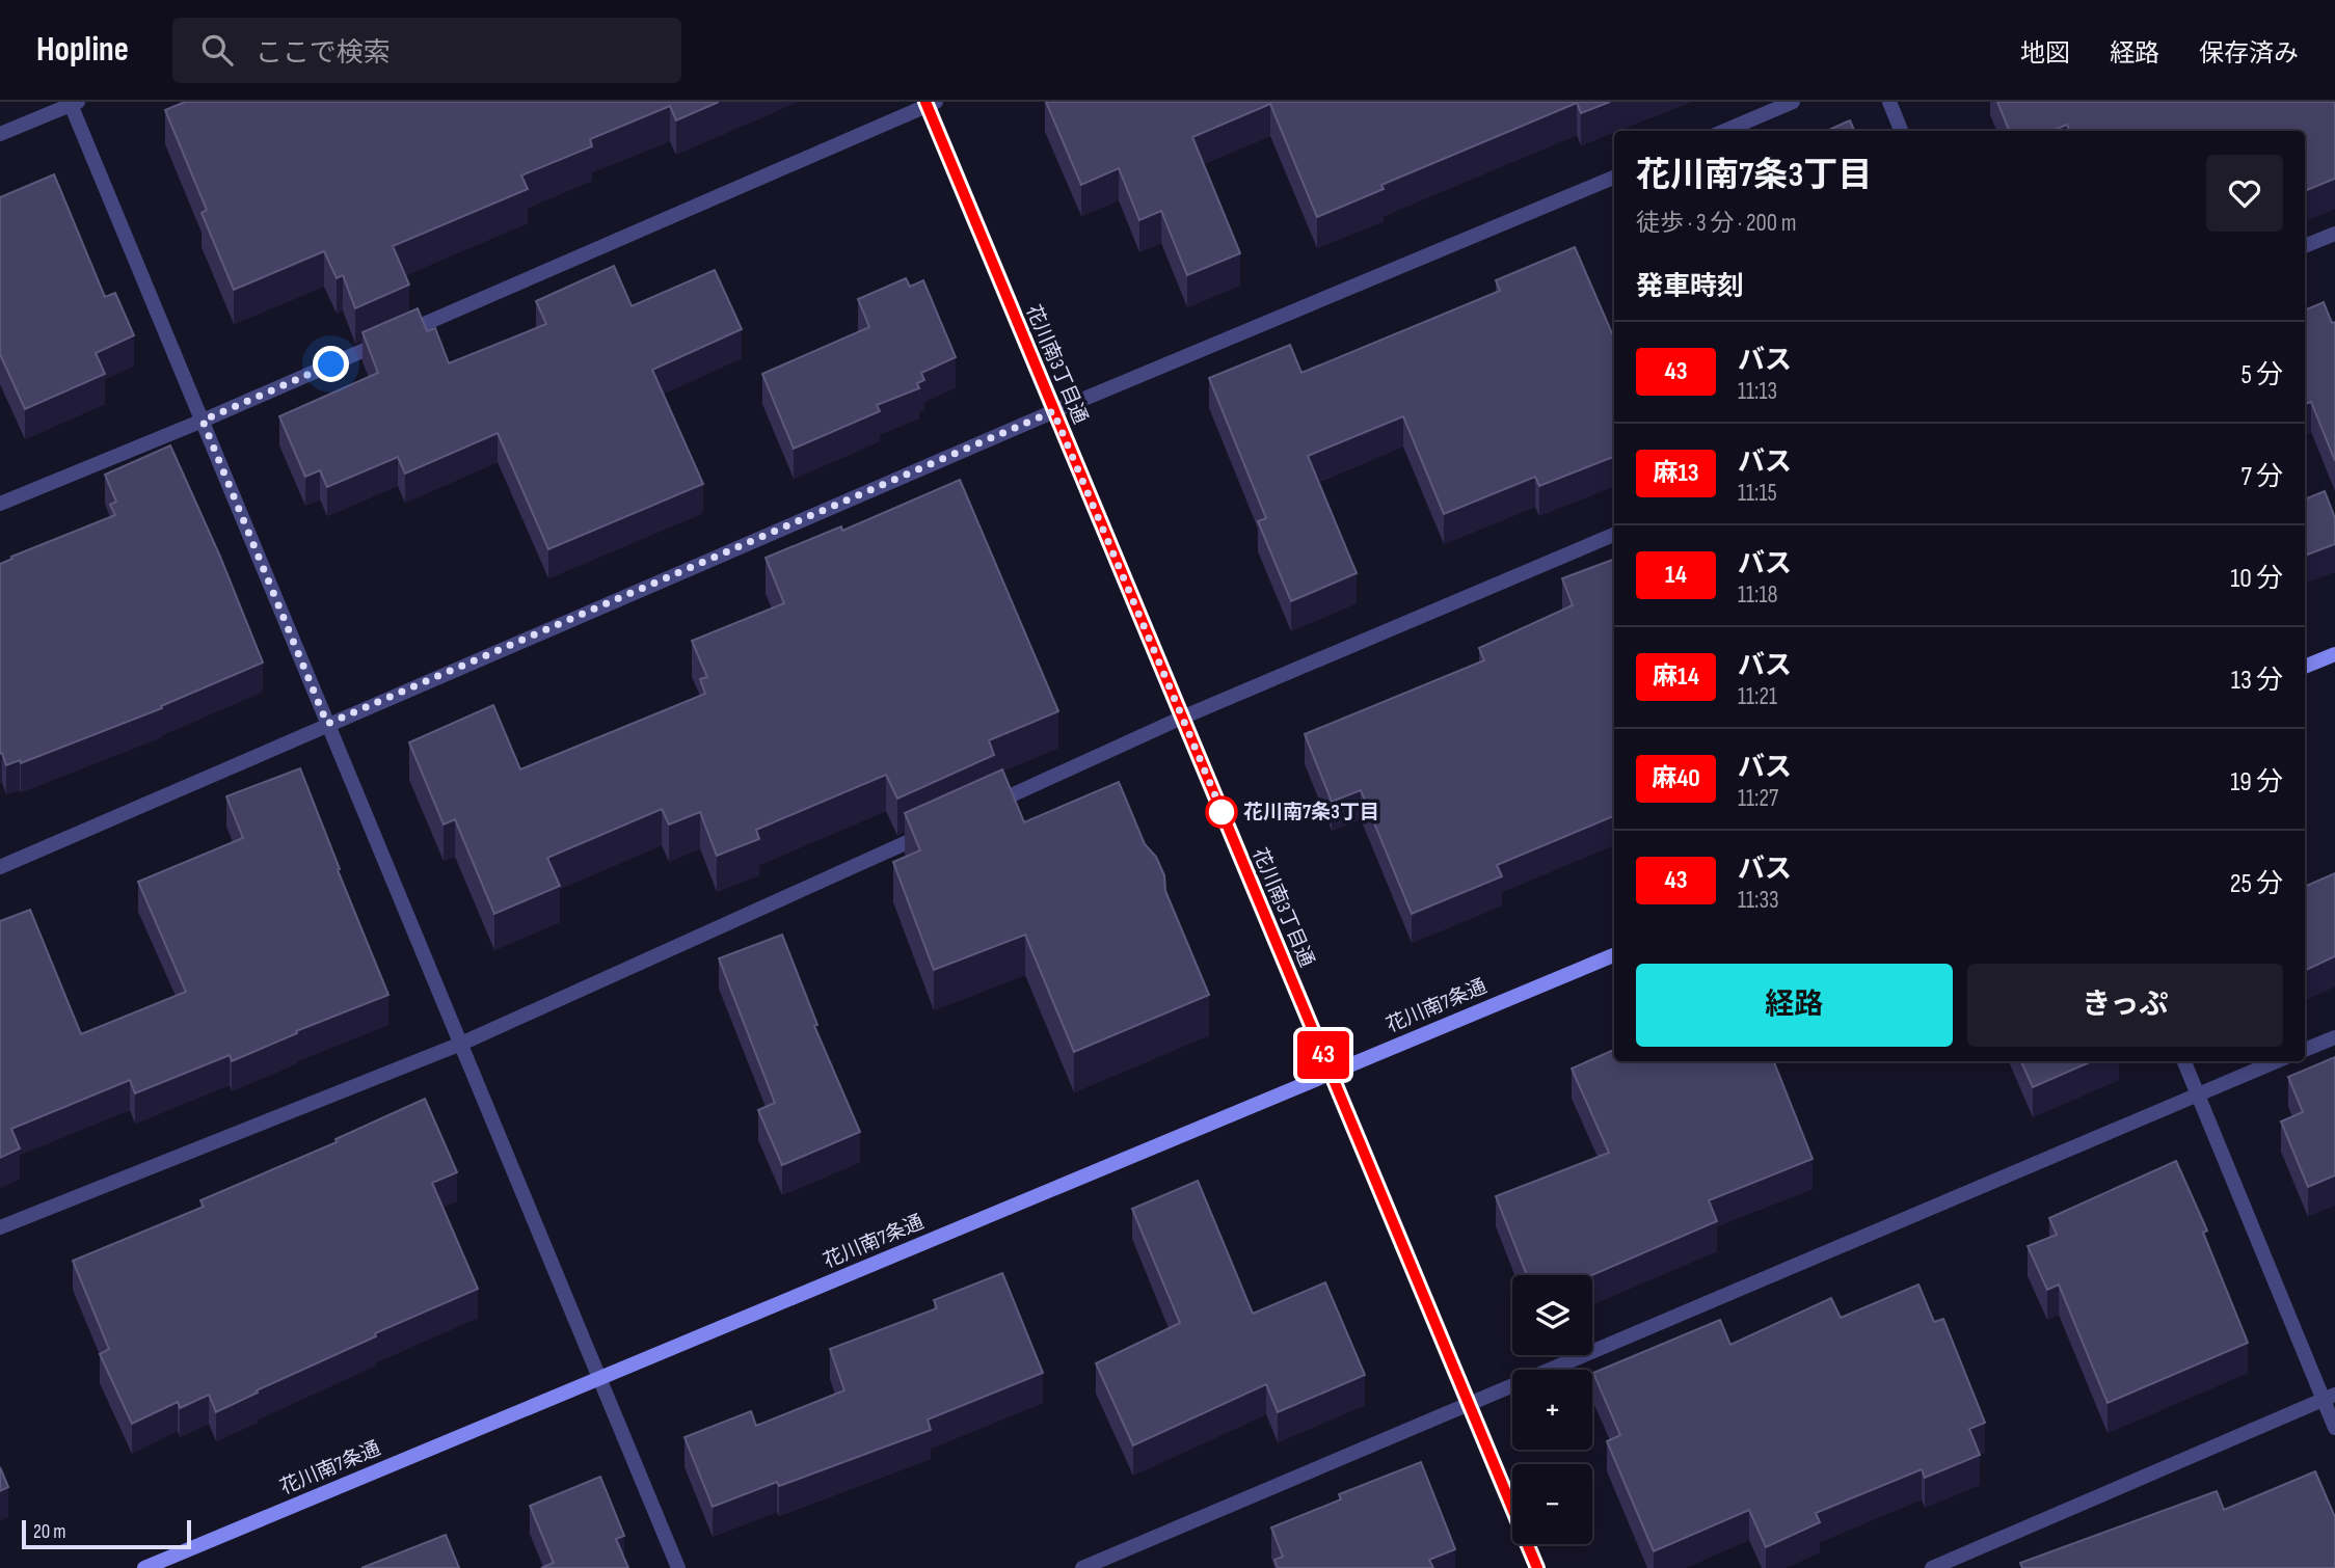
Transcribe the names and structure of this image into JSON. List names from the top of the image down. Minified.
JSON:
{"streets":{"street":["花川南3丁目通","花川南7条通"]},"crossings":[["花川南3丁目通","花川南7条通"]],"places":["花川南7条3丁目"],"lines":["bus line 43"],"scale_bar":"20 m","page":{"header":"Hopline","search":"ここで検索","nav":["地図","経路","保存済み"],"on_map":"43","heading":[["花川南7条3丁目","徒歩 · 3 分 · 200 m"],"発車時刻"],"list":[{"mark":"43","name":"バス","note":"11:13","value":"5 分"},{"mark":"麻13","name":"バス","note":"11:15","value":"7 分"},{"mark":"14","name":"バス","note":"11:18","value":"10 分"},{"mark":"麻14","name":"バス","note":"11:21","value":"13 分"},{"mark":"麻40","name":"バス","note":"11:27","value":"19 分"},{"mark":"43","name":"バス","note":"11:33","value":"25 分"}],"buttons":["経路","きっぷ"],"map_buttons":["+","−"],"scale":"20 m"}}
